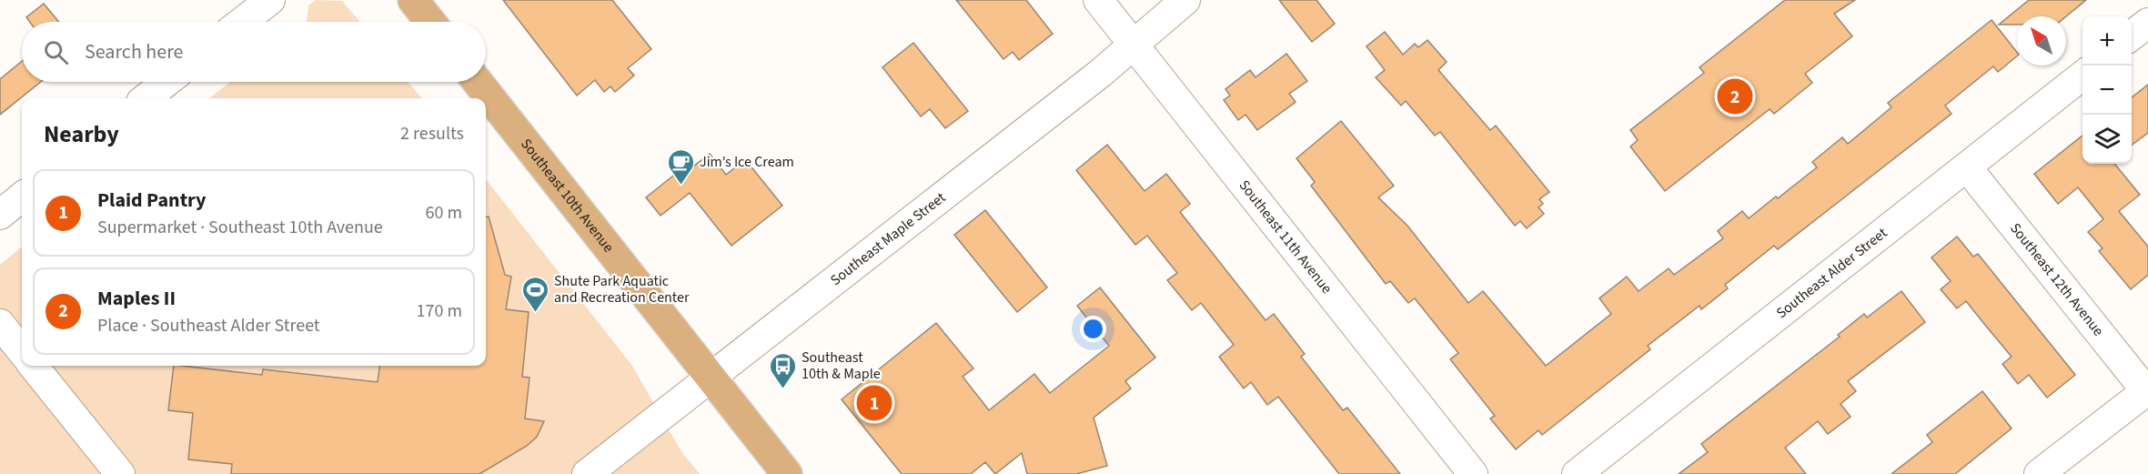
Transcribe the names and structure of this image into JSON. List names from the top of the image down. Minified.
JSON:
{"streets":{"main road":["Southeast 10th Avenue"],"street":["Southeast 11th Avenue","Southeast Maple Street","Southeast Alder Street","Southeast 12th Avenue"]},"crossings":[["Southeast 10th Avenue","Southeast Maple Street"],["Southeast 11th Avenue","Southeast Maple Street"],["Southeast Alder Street","Southeast 12th Avenue"]],"places":{"cafe":["Jim’s Ice Cream"],"sports":["Shute Park Aquatic and Recreation Center"],"bus stop":["Southeast 10th & Maple"]},"north":"top left","page":{"map_buttons":["+","−"],"search":"Search here","pins":["2","1"],"heading":["Nearby","2 results"],"list":[{"mark":"1","name":"Plaid Pantry","note":"Supermarket · Southeast 10th Avenue","value":"60 m"},{"mark":"2","name":"Maples II","note":"Place · Southeast Alder Street","value":"170 m"}]}}
